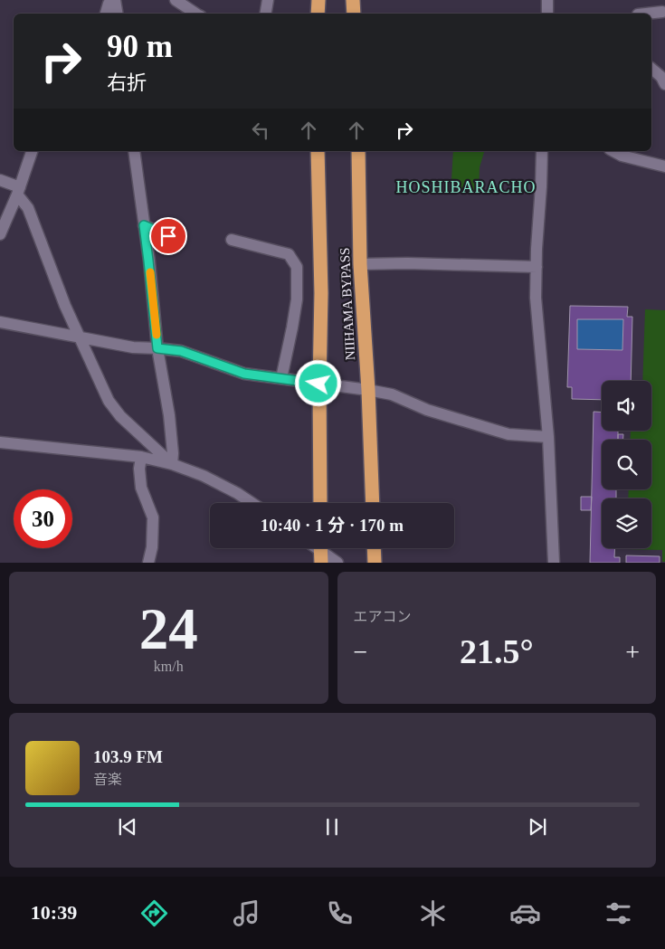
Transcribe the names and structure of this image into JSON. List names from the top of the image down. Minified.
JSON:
{"streets":{"highway":["NIIHAMA BYPASS"]},"districts":["HOSHIBARACHO"],"page":{"turn":["90 m","右折"],"limit":"30","trip":"10:40 · 1 分 · 170 m","tile":[["24","km/h"],"エアコン"],"heat":["−","21.5°","+"],"song":["103.9 FM","音楽"],"tabs":"10:39"}}
